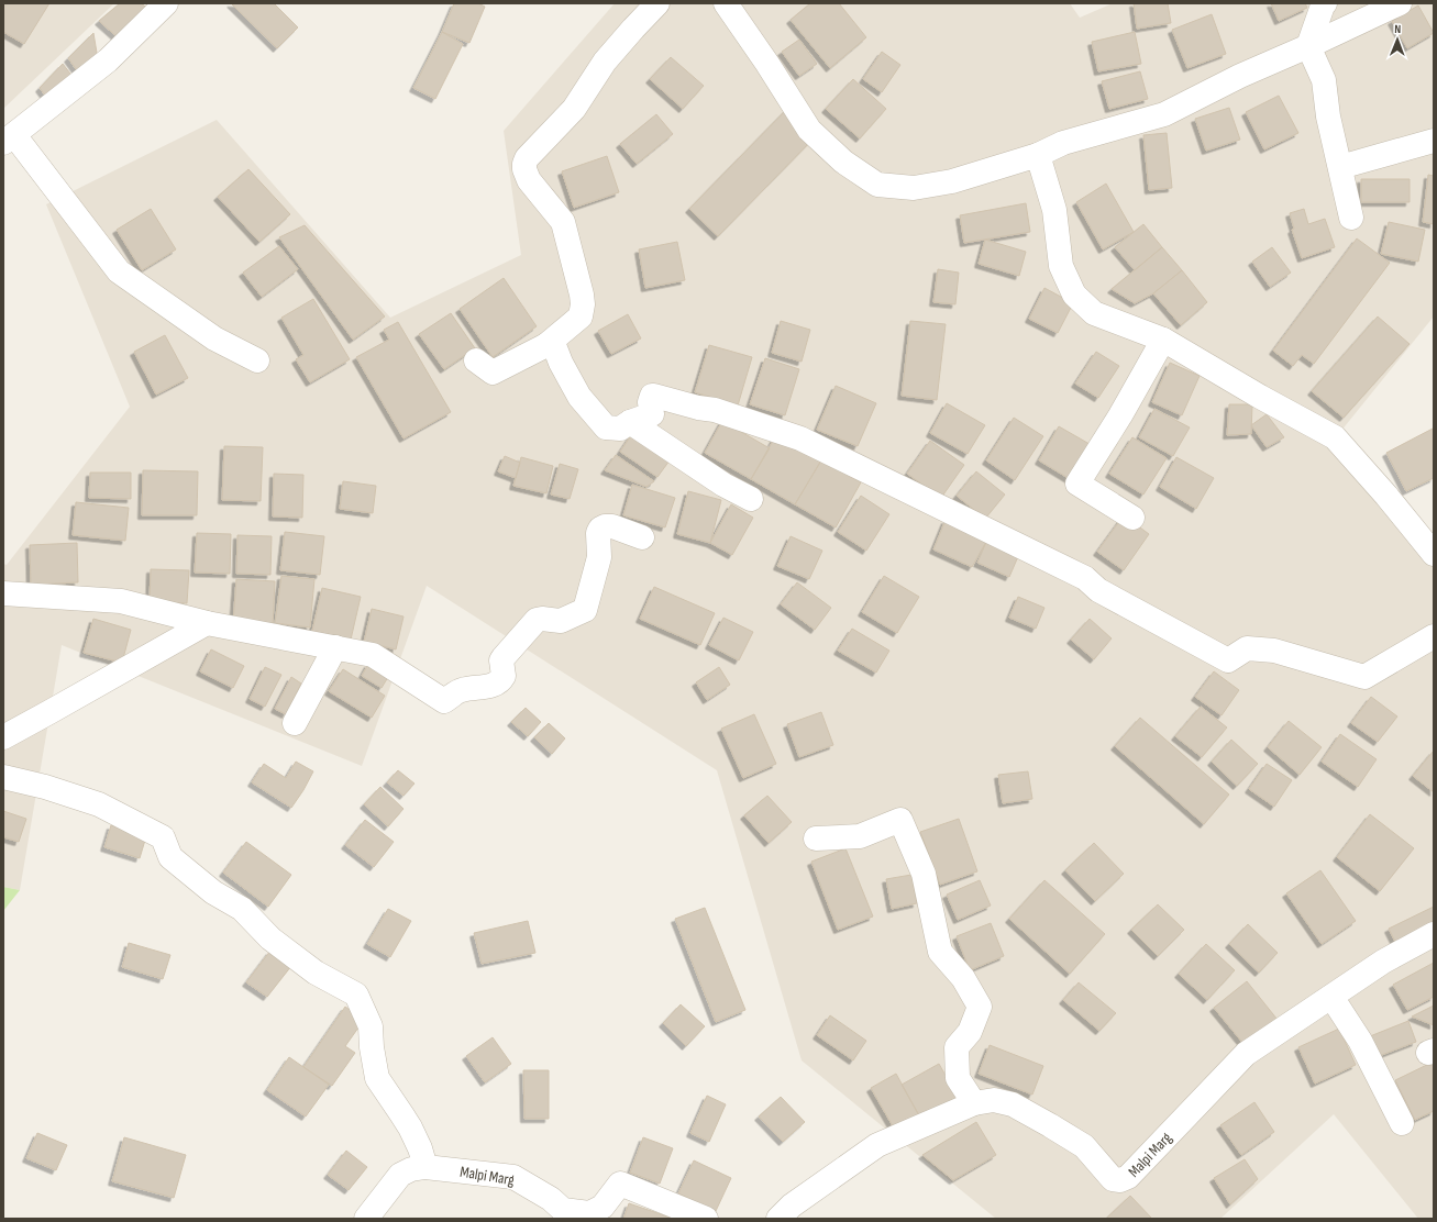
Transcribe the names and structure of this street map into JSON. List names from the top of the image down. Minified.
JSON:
{"streets":{"street":["Malpi Marg"]},"north":"top"}
